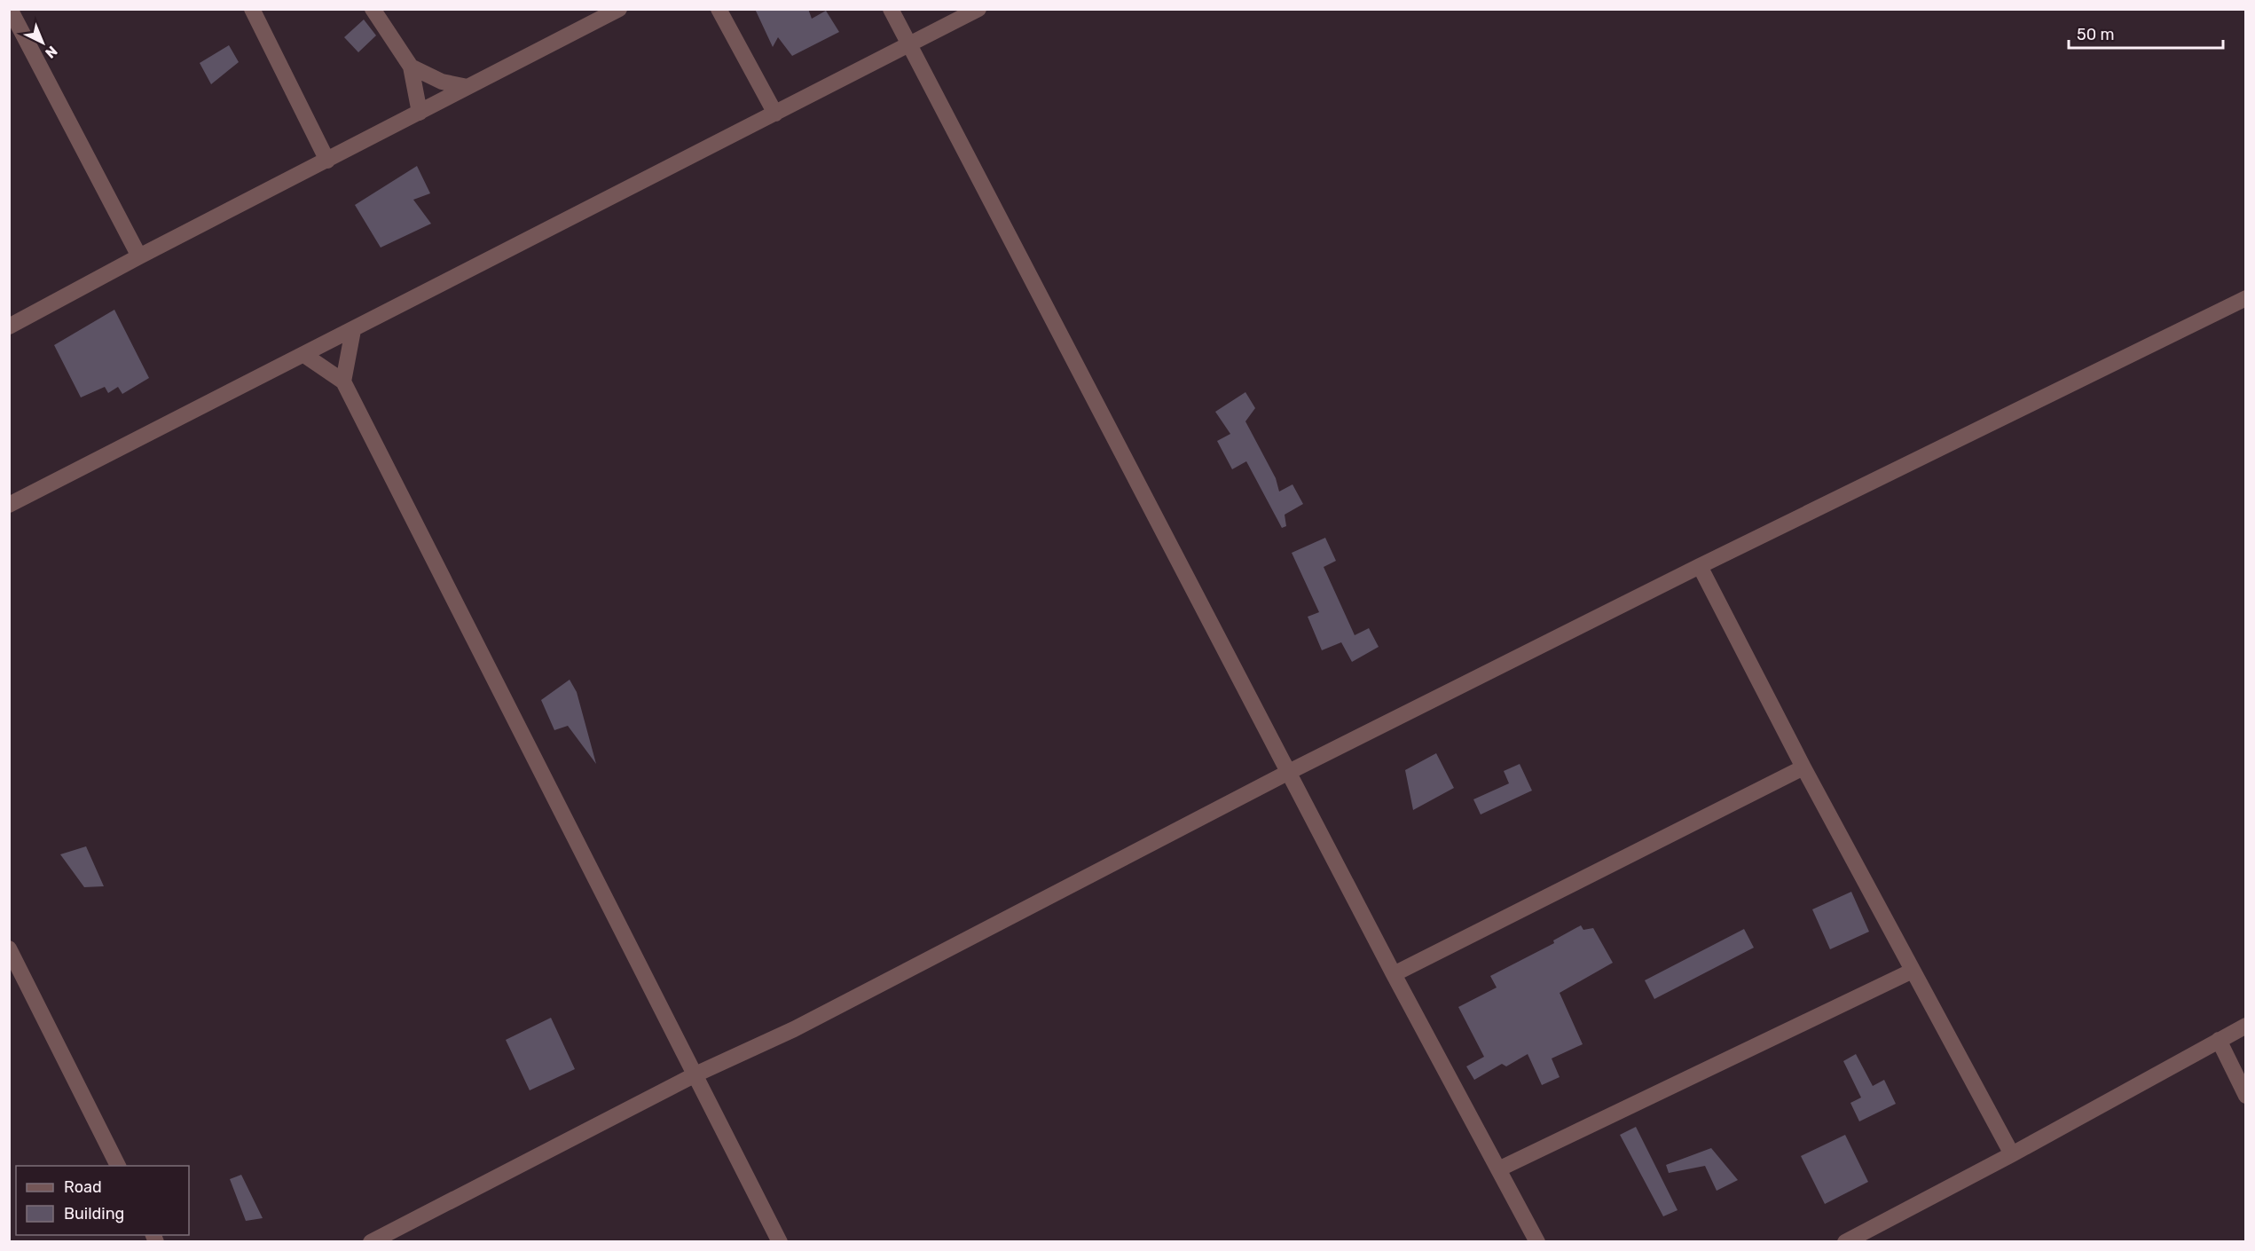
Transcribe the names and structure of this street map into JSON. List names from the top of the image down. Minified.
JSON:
{"legend":["Road","Building"],"scale_bar":"50 m","north":"bottom right"}
